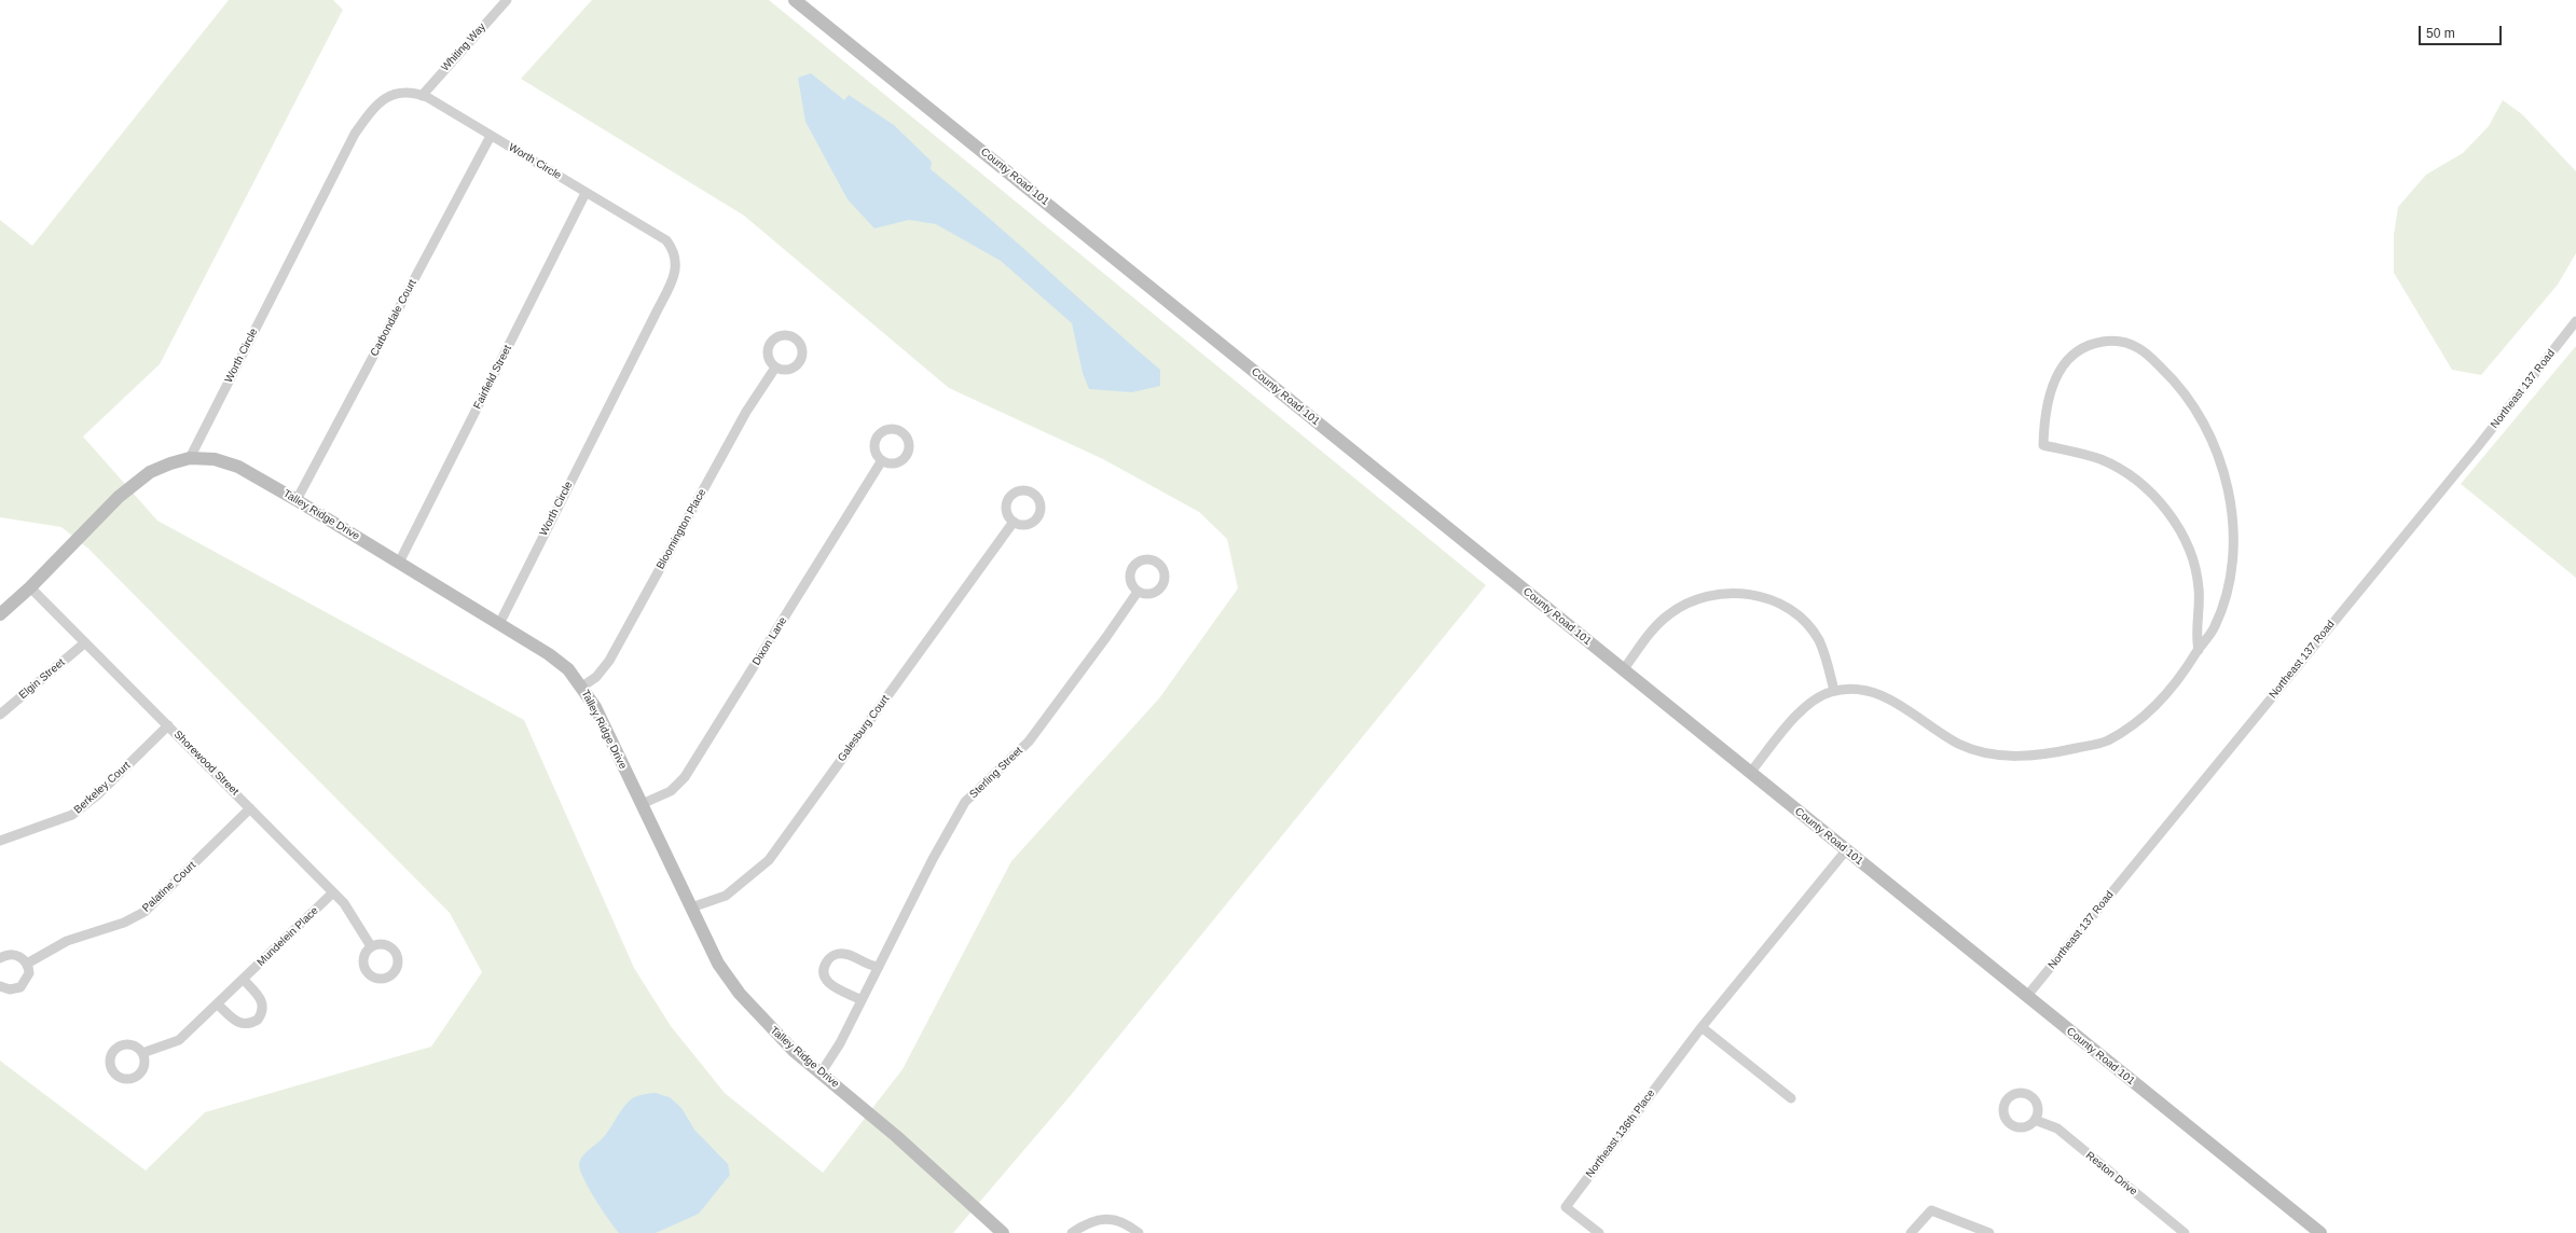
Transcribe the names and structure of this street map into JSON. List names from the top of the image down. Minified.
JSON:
{"streets":{"street":["Whiting Way","Worth Circle","County Road 101","Carbondale Court","Fairfield Street","Northeast 137 Road","Talley Ridge Drive","Bloomington Place","Dixon Lane","Elgin Street","Galesburg Court","Shorewood Street","Sterling Street","Berkeley Court","Palatine Court","Mundelein Place","Northeast 136th Place","Reston Drive"]},"crossings":[["Whiting Way","Worth Circle"],["Worth Circle","Carbondale Court"],["Worth Circle","Fairfield Street"],["Worth Circle","Talley Ridge Drive"],["County Road 101","Northeast 137 Road"],["County Road 101","Northeast 136th Place"],["Carbondale Court","Talley Ridge Drive"],["Fairfield Street","Talley Ridge Drive"],["Talley Ridge Drive","Bloomington Place"],["Talley Ridge Drive","Dixon Lane"],["Talley Ridge Drive","Galesburg Court"],["Talley Ridge Drive","Shorewood Street"],["Talley Ridge Drive","Sterling Street"],["Elgin Street","Shorewood Street"],["Shorewood Street","Berkeley Court"],["Shorewood Street","Palatine Court"],["Shorewood Street","Mundelein Place"]],"scale_bar":"50 m"}
